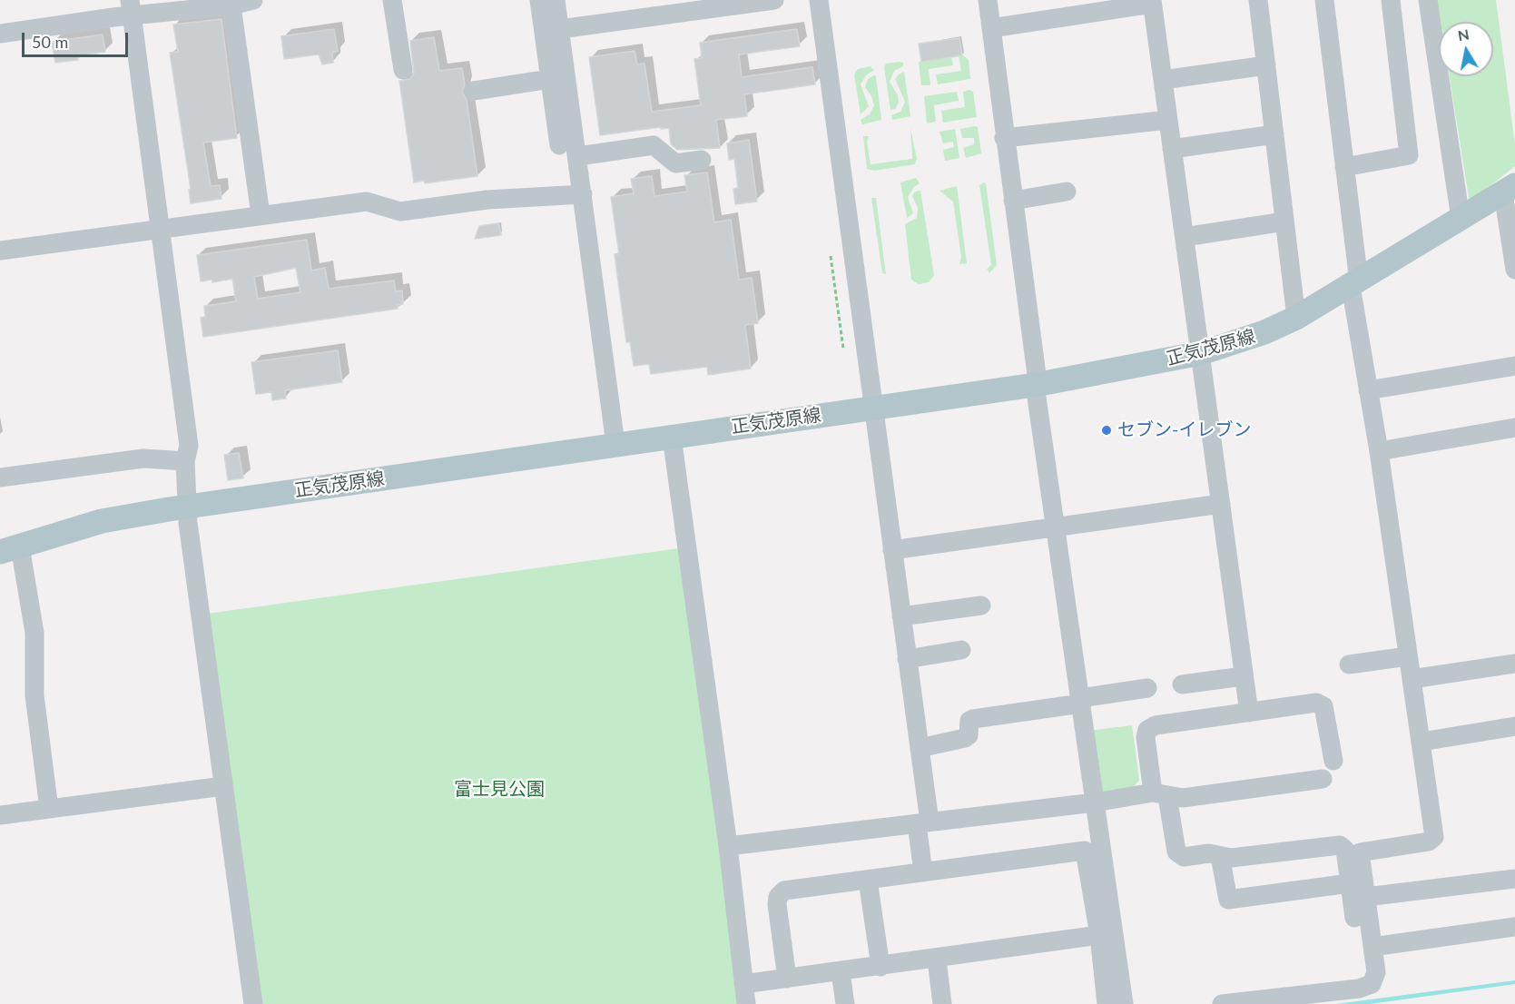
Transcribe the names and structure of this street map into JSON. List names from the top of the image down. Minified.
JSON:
{"streets":{"main road":["正気茂原線"]},"parks":["富士見公園"],"places":["セブン-イレブン"],"scale_bar":"50 m","north":"top"}
